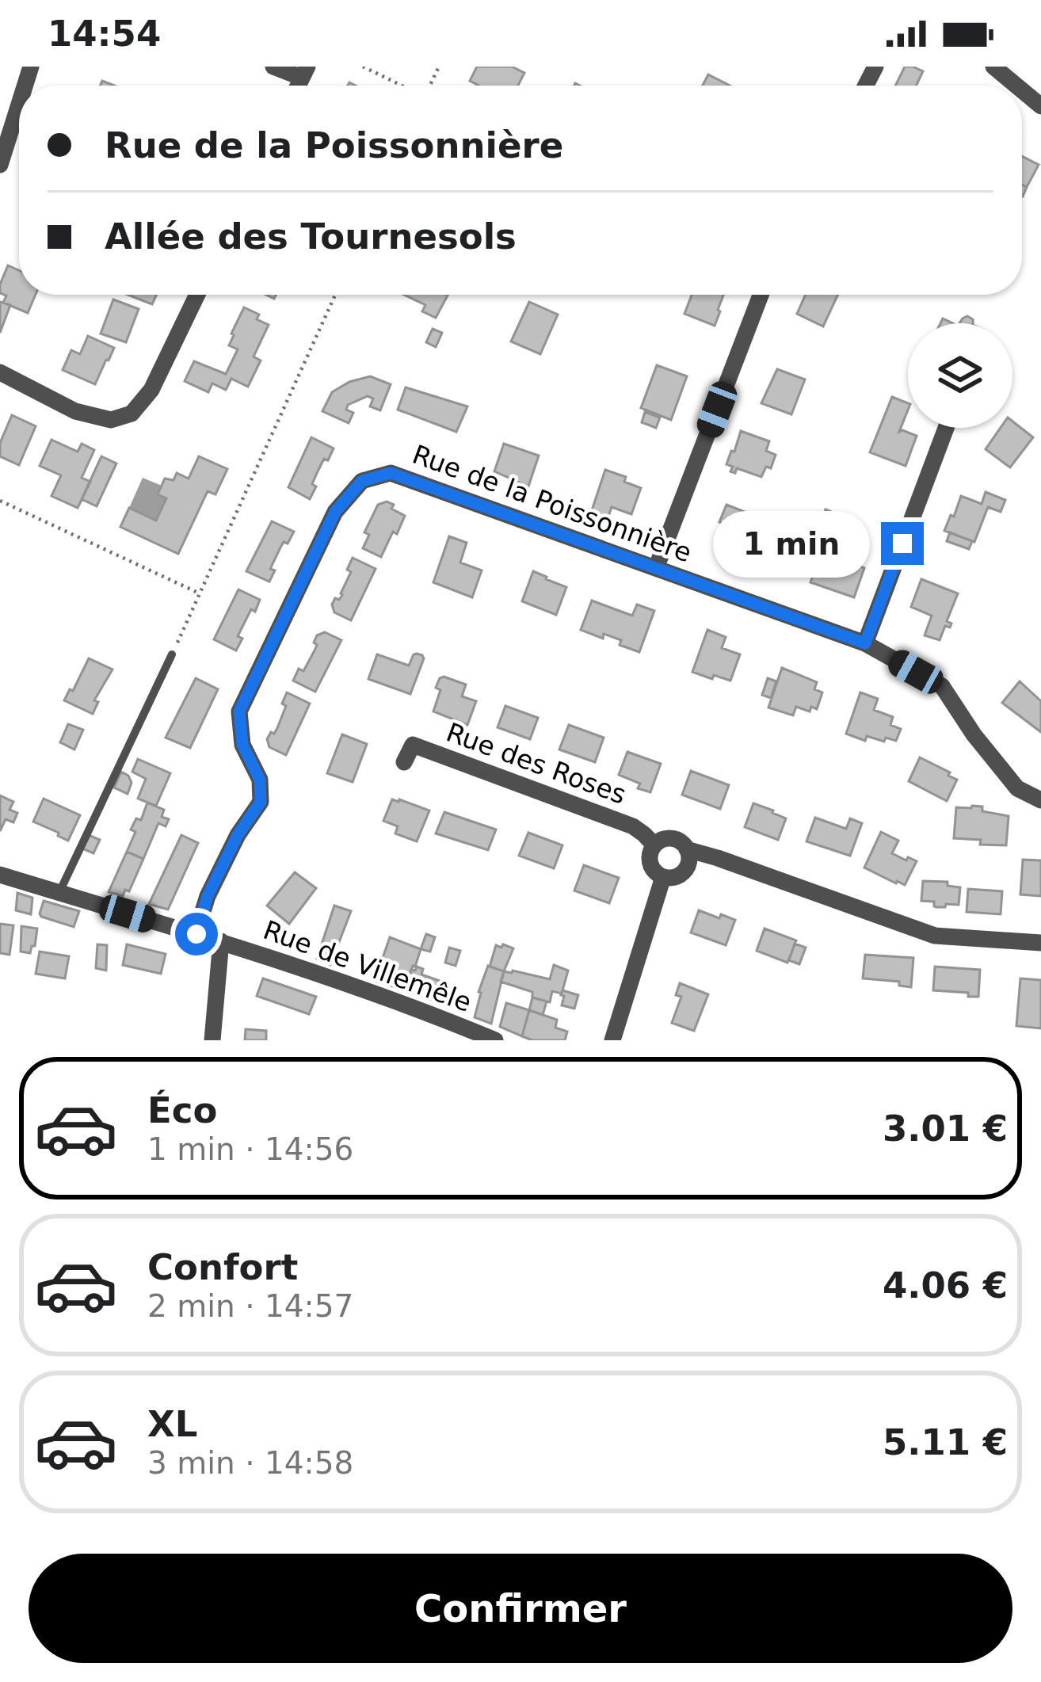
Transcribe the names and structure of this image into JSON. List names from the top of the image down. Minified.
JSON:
{"streets":{"street":["Rue de la Poissonnière","Rue des Roses","Rue de Villemêle"]},"crossings":[["Rue de la Poissonnière","Rue de Villemêle"]],"page":{"status":"14:54","banner":["Rue de la Poissonnière","Allée des Tournesols"],"bubble":"1 min","list":[{"name":"Éco","note":"1 min · 14:56","value":"3.01 €"},{"name":"Confort","note":"2 min · 14:57","value":"4.06 €"},{"name":"XL","note":"3 min · 14:58","value":"5.11 €"}],"buttons":"Confirmer"}}
